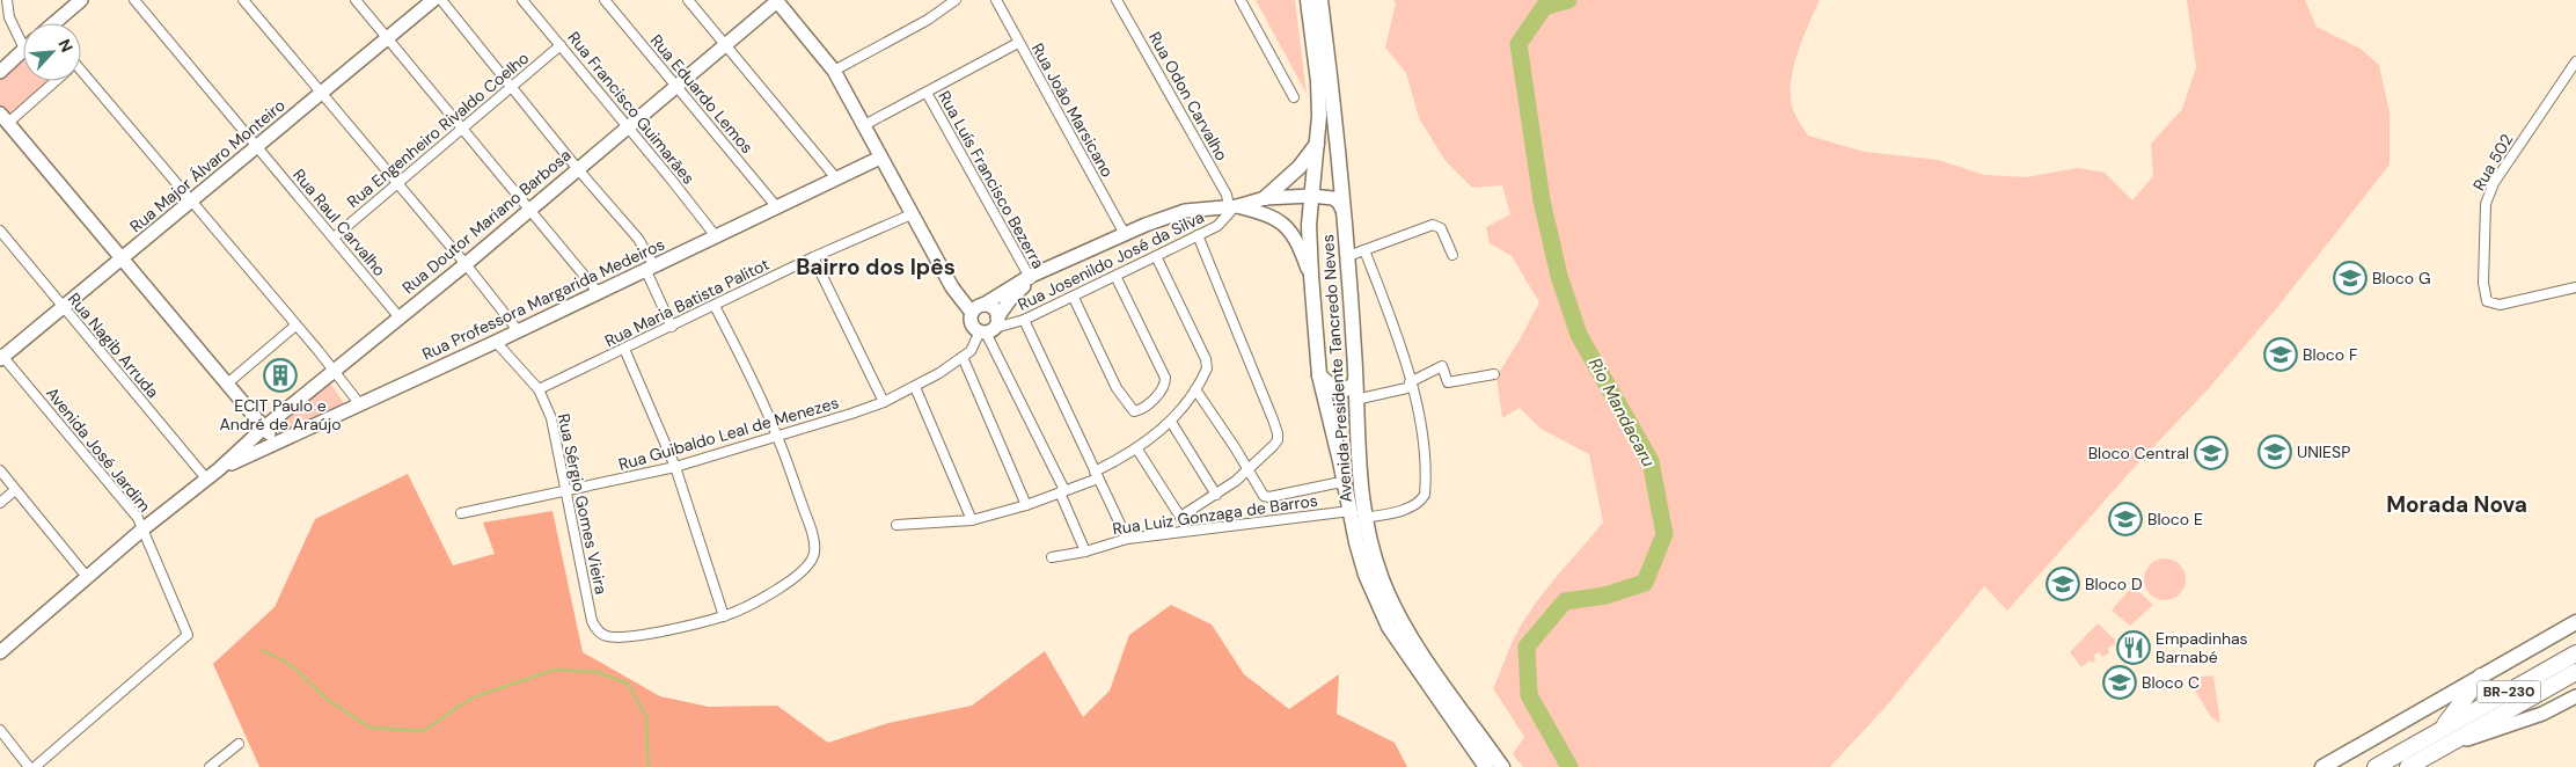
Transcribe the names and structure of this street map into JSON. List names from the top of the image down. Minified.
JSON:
{"streets":{"highway":["BR-230"],"main road":["Rua Major Álvaro Monteiro","Rua Doutor Mariano Barbosa","Rua Professora Margarida Medeiros","Avenida Presidente Tancredo Neves"],"street":["Rua Eduardo Lemos","Rua Odon Carvalho","Rua Francisco Guimarães","Rua João Marsicano","Rua Engenheiro Rivaldo Coelho","Rua 502","Rua Luís Francisco Bezerra","Rua Raul Carvalho","Rua Josenildo José da Silva","Rua Maria Batista Palitot","Rua Nagib Arruda","Rua Guibaldo Leal de Menezes","Avenida José Jardim","Rua Sérgio Gomes Vieira","Rua Luiz Gonzaga de Barros"]},"crossings":[["Rua Eduardo Lemos","Rua Doutor Mariano Barbosa"],["Rua Eduardo Lemos","Rua Professora Margarida Medeiros"],["Rua Odon Carvalho","Rua Josenildo José da Silva"],["Rua Francisco Guimarães","Rua Engenheiro Rivaldo Coelho"],["Rua Francisco Guimarães","Rua Doutor Mariano Barbosa"],["Rua Francisco Guimarães","Rua Professora Margarida Medeiros"],["Rua Engenheiro Rivaldo Coelho","Rua Raul Carvalho"],["Rua Major Álvaro Monteiro","Rua Raul Carvalho"],["Rua Major Álvaro Monteiro","Rua Nagib Arruda"],["Rua Major Álvaro Monteiro","Avenida José Jardim"],["Rua Doutor Mariano Barbosa","Rua Raul Carvalho"],["Rua Doutor Mariano Barbosa","Rua Professora Margarida Medeiros"],["Rua Josenildo José da Silva","Rua Guibaldo Leal de Menezes"],["Rua Professora Margarida Medeiros","Rua Sérgio Gomes Vieira"],["Rua Maria Batista Palitot","Rua Sérgio Gomes Vieira"],["Avenida Presidente Tancredo Neves","Rua Luiz Gonzaga de Barros"],["Rua Guibaldo Leal de Menezes","Rua Sérgio Gomes Vieira"]],"districts":["Bairro dos Ipês","Morada Nova"],"water":["Rio Mandacaru"],"places":{"school or university":["Bloco G","Bloco F","UNIESP","Bloco Central","Bloco E","Bloco D","Bloco C"],"building":["ECIT Paulo e André de Araújo"],"restaurant":["Empadinhas Barnabé"]},"north":"top right"}
